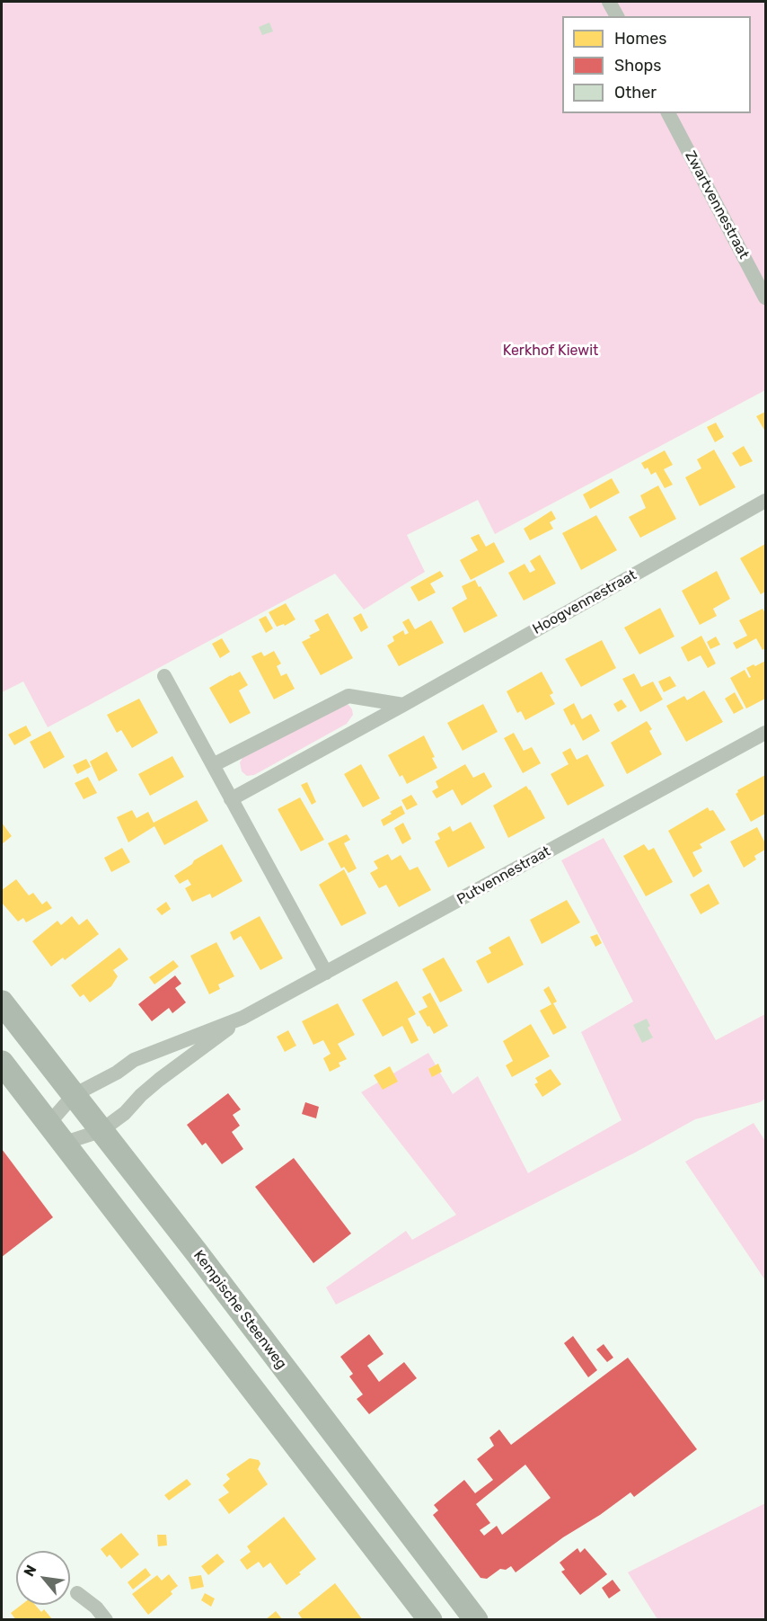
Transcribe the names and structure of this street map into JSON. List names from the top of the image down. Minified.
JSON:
{"streets":{"main road":["Kempische Steenweg"],"street":["Zwartvennestraat","Hoogvennestraat","Putvennestraat"]},"crossings":[["Putvennestraat","Kempische Steenweg"]],"parks":["Kerkhof Kiewit"],"legend":["Homes","Shops","Other"],"north":"top left"}
